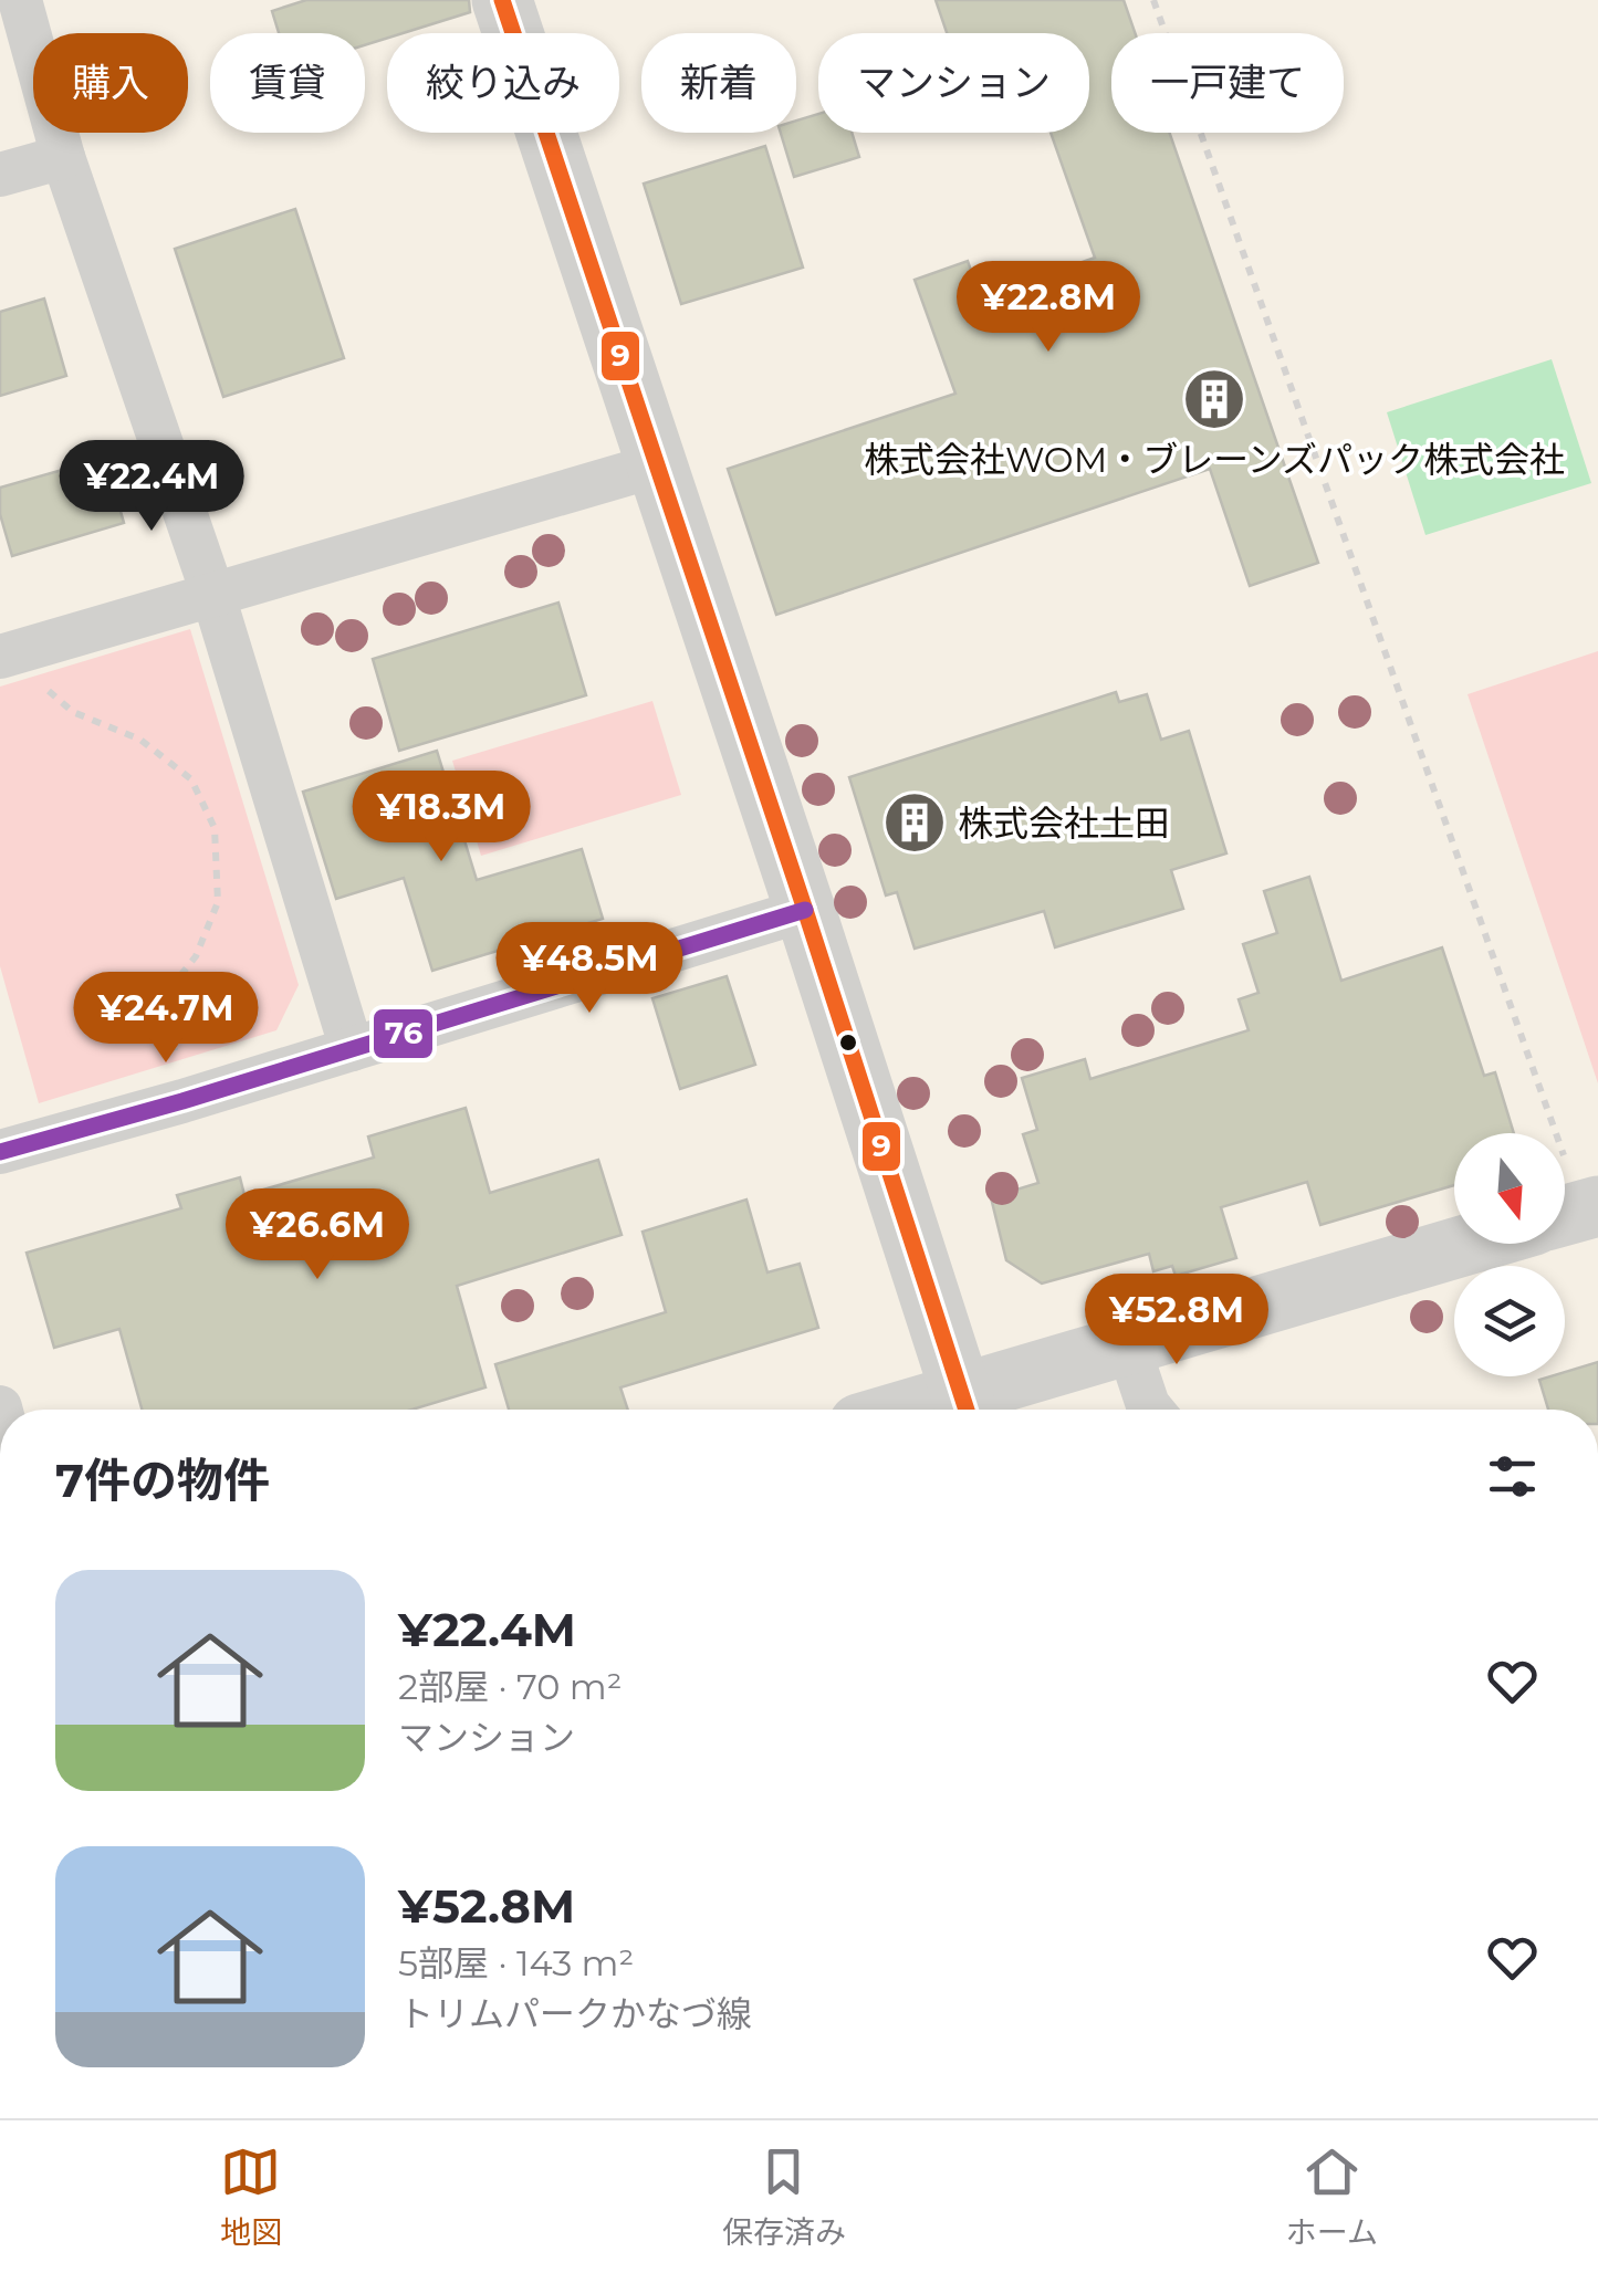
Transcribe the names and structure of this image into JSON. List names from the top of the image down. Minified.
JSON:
{"places":{"building":["株式会社WOM・ブレーンズパック株式会社","株式会社土田"]},"lines":["transit line 9","transit line 76"],"north":"bottom","page":{"chip":["購入","賃貸","絞り込み","新着","マンション","一戸建て"],"price":["¥22.8M","¥22.4M","¥18.3M","¥48.5M","¥24.7M","¥26.6M","¥52.8M"],"heading":"7件の物件","list":[{"name":"¥22.4M","note":"2部屋 · 70 m² · マンション"},{"name":"¥52.8M","note":"5部屋 · 143 m² · トリムパークかなづ線"}],"tabs":["地図","保存済み","ホーム"]}}
